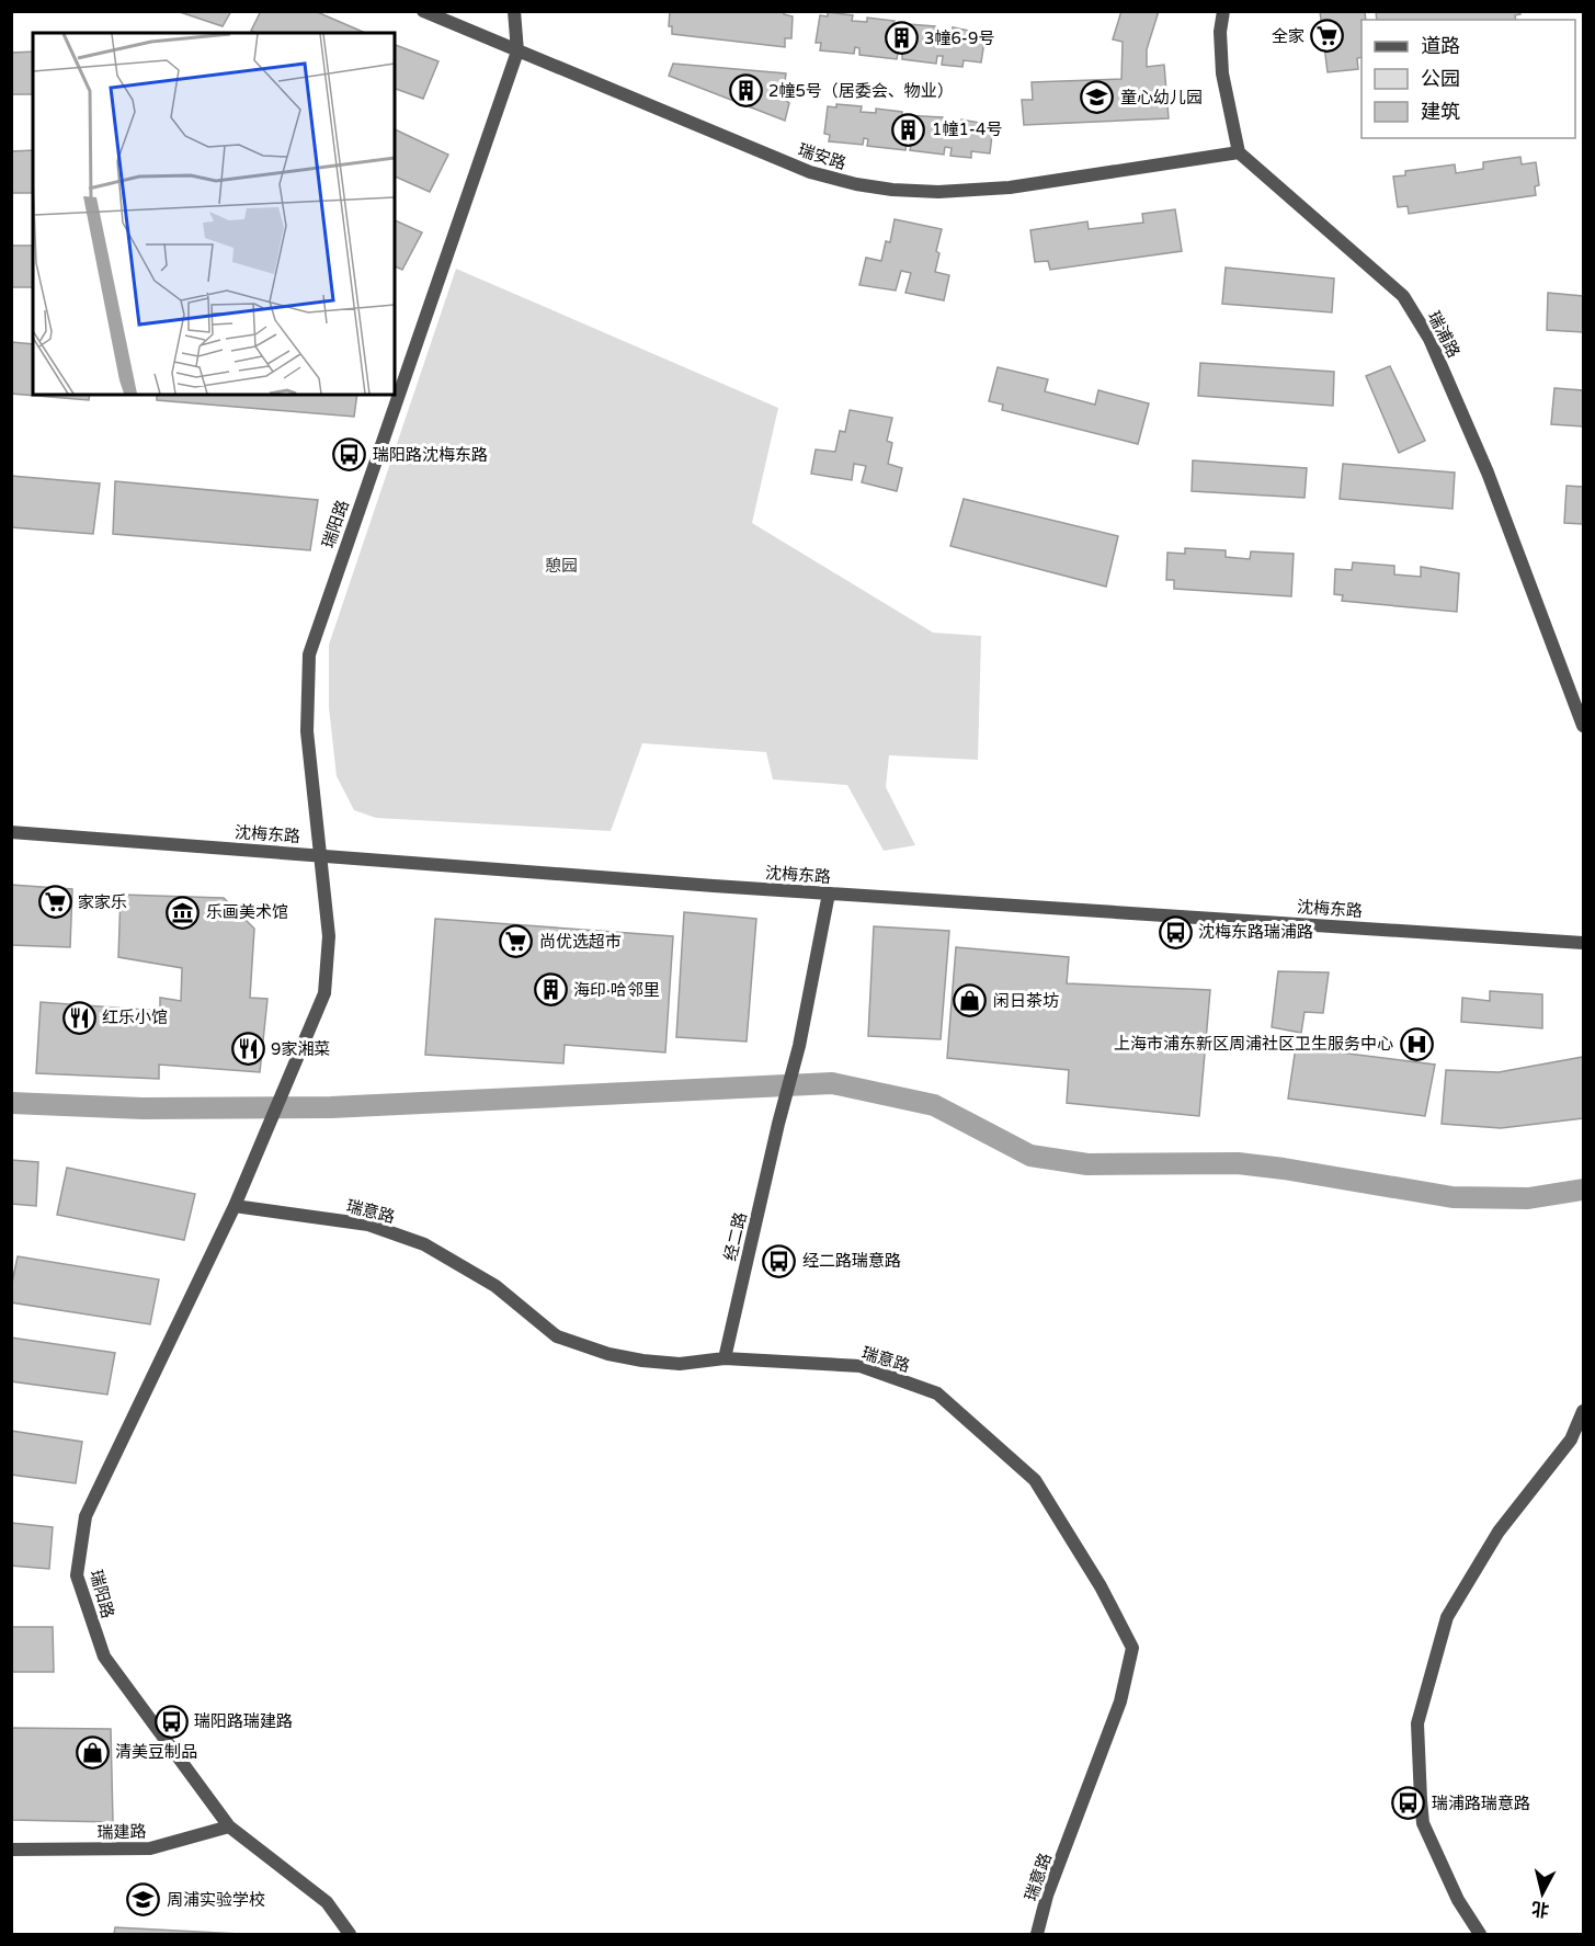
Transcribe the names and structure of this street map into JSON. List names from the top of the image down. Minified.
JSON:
{"streets":{"street":["瑞安路","瑞浦路","瑞阳路","沈梅东路","瑞意路","经二路","瑞建路"]},"crossings":[["瑞安路","瑞浦路"],["瑞安路","瑞阳路"],["瑞阳路","沈梅东路"],["瑞阳路","瑞意路"],["瑞阳路","瑞建路"],["沈梅东路","经二路"],["瑞意路","经二路"]],"parks":["憩园"],"places":{"supermarket":["全家","家家乐","尚优选超市"],"building":["3幢6-9号","2幢5号（居委会、物业）","1幢1-4号","海印·哈邻里"],"school or university":["童心幼儿园","周浦实验学校"],"bus stop":["瑞阳路沈梅东路","沈梅东路瑞浦路","经二路瑞意路","瑞阳路瑞建路","瑞浦路瑞意路"],"museum":["乐画美术馆"],"shop":["闲日茶坊","清美豆制品"],"restaurant":["红乐小馆","9家湘菜"],"hospital":["上海市浦东新区周浦社区卫生服务中心"]},"legend":["道路","公园","建筑"],"north":"bottom"}
